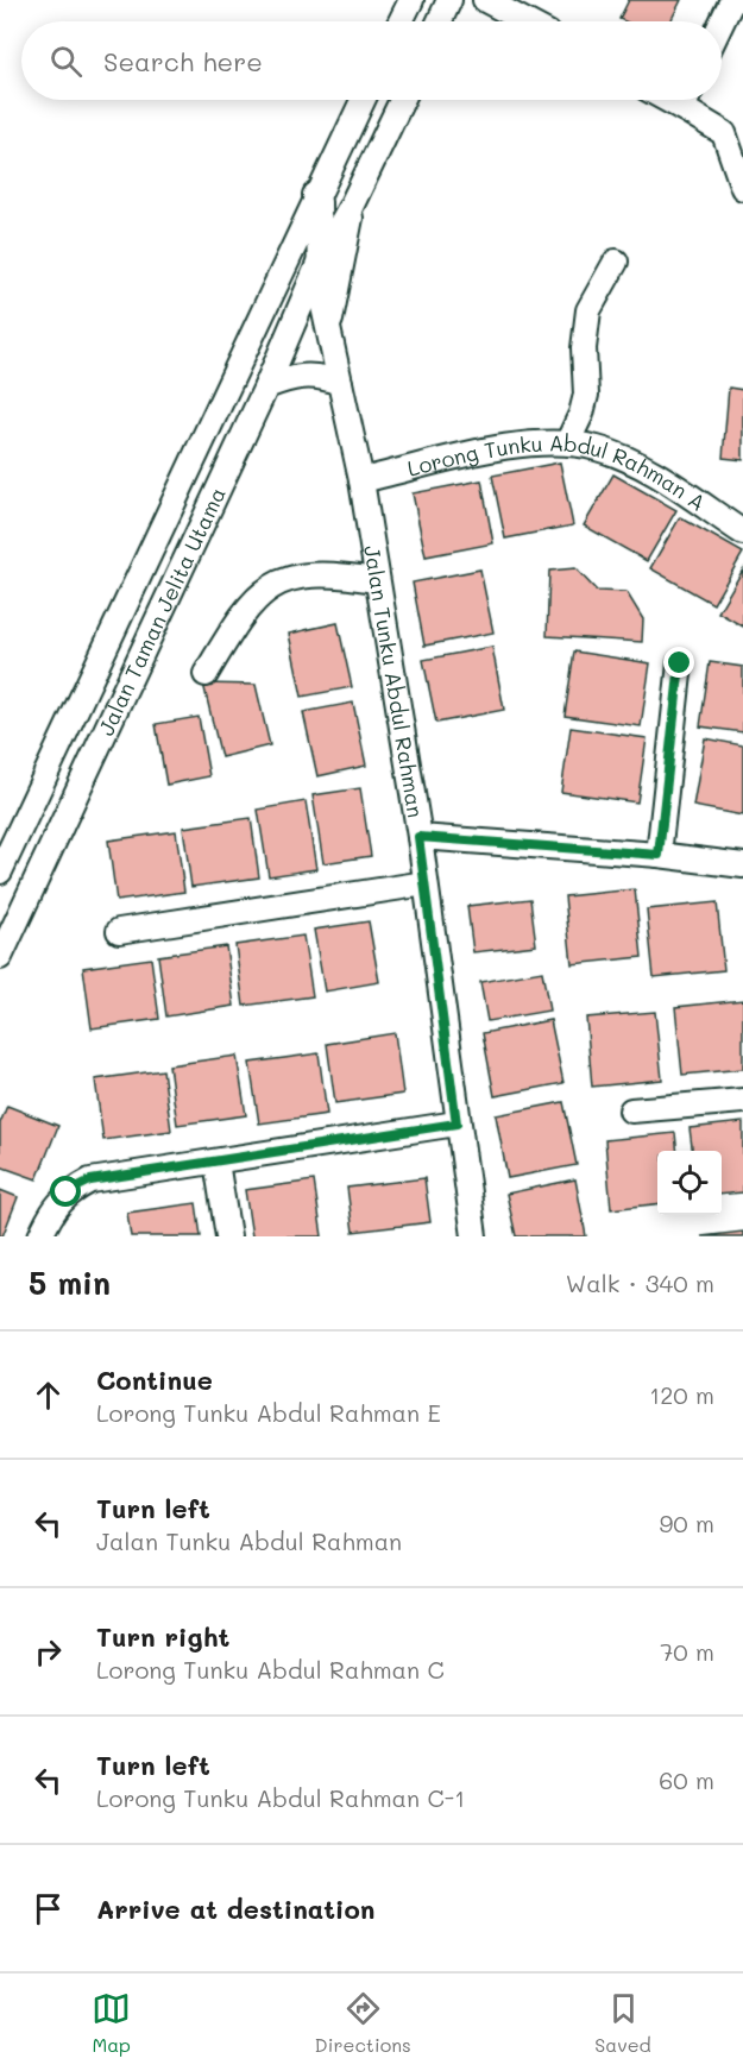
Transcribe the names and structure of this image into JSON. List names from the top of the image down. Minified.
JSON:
{"streets":{"street":["Lorong Tunku Abdul Rahman A","Jalan Taman Jelita Utama","Jalan Tunku Abdul Rahman"]},"crossings":[["Lorong Tunku Abdul Rahman A","Jalan Tunku Abdul Rahman"],["Jalan Taman Jelita Utama","Jalan Tunku Abdul Rahman"]],"page":{"search":"Search here","heading":["5 min","Walk · 340 m"],"list":[["Continue","Lorong Tunku Abdul Rahman E","120 m"],["Turn left","Jalan Tunku Abdul Rahman","90 m"],["Turn right","Lorong Tunku Abdul Rahman C","70 m"],["Turn left","Lorong Tunku Abdul Rahman C-1","60 m"],"Arrive at destination"],"nav":["Map","Directions","Saved"]}}
